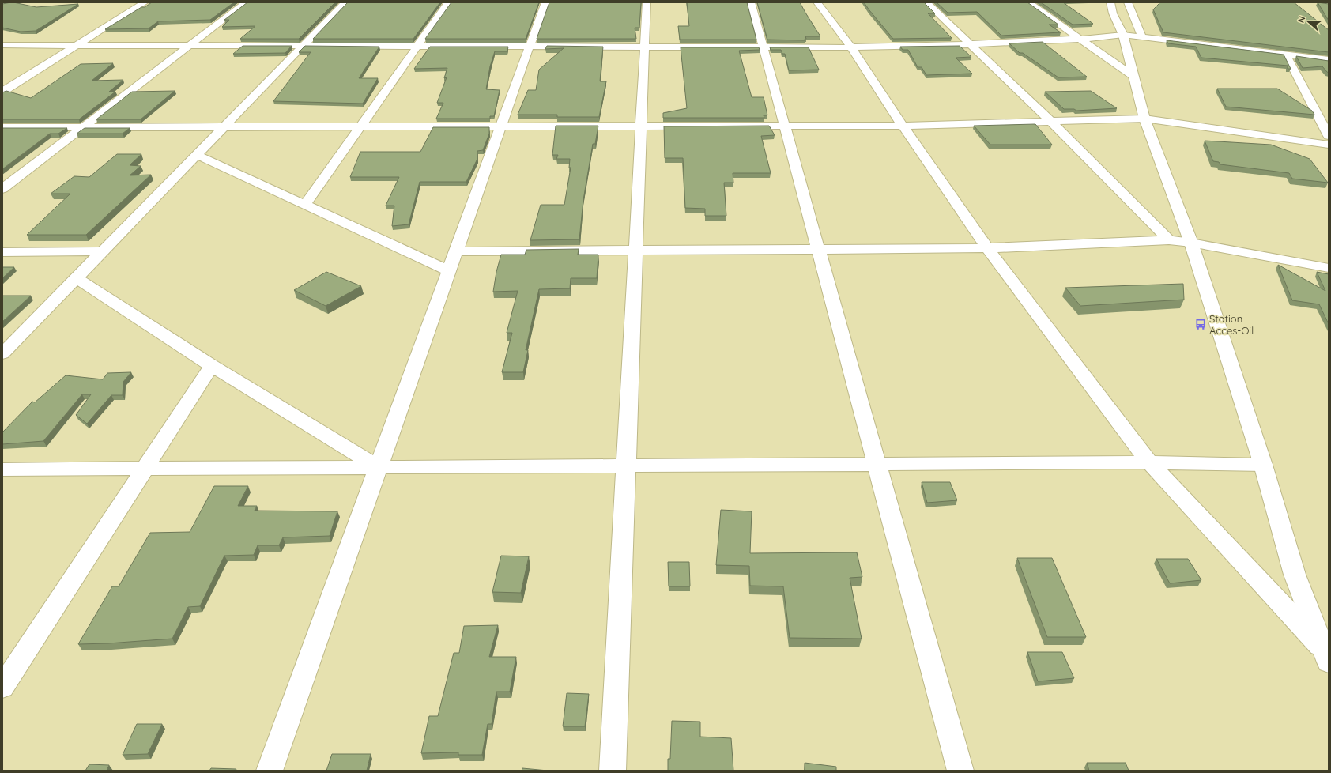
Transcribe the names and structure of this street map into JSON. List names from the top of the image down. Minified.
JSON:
{"places":{"bus stop":["Station Acces-Oil"]},"north":"left"}
